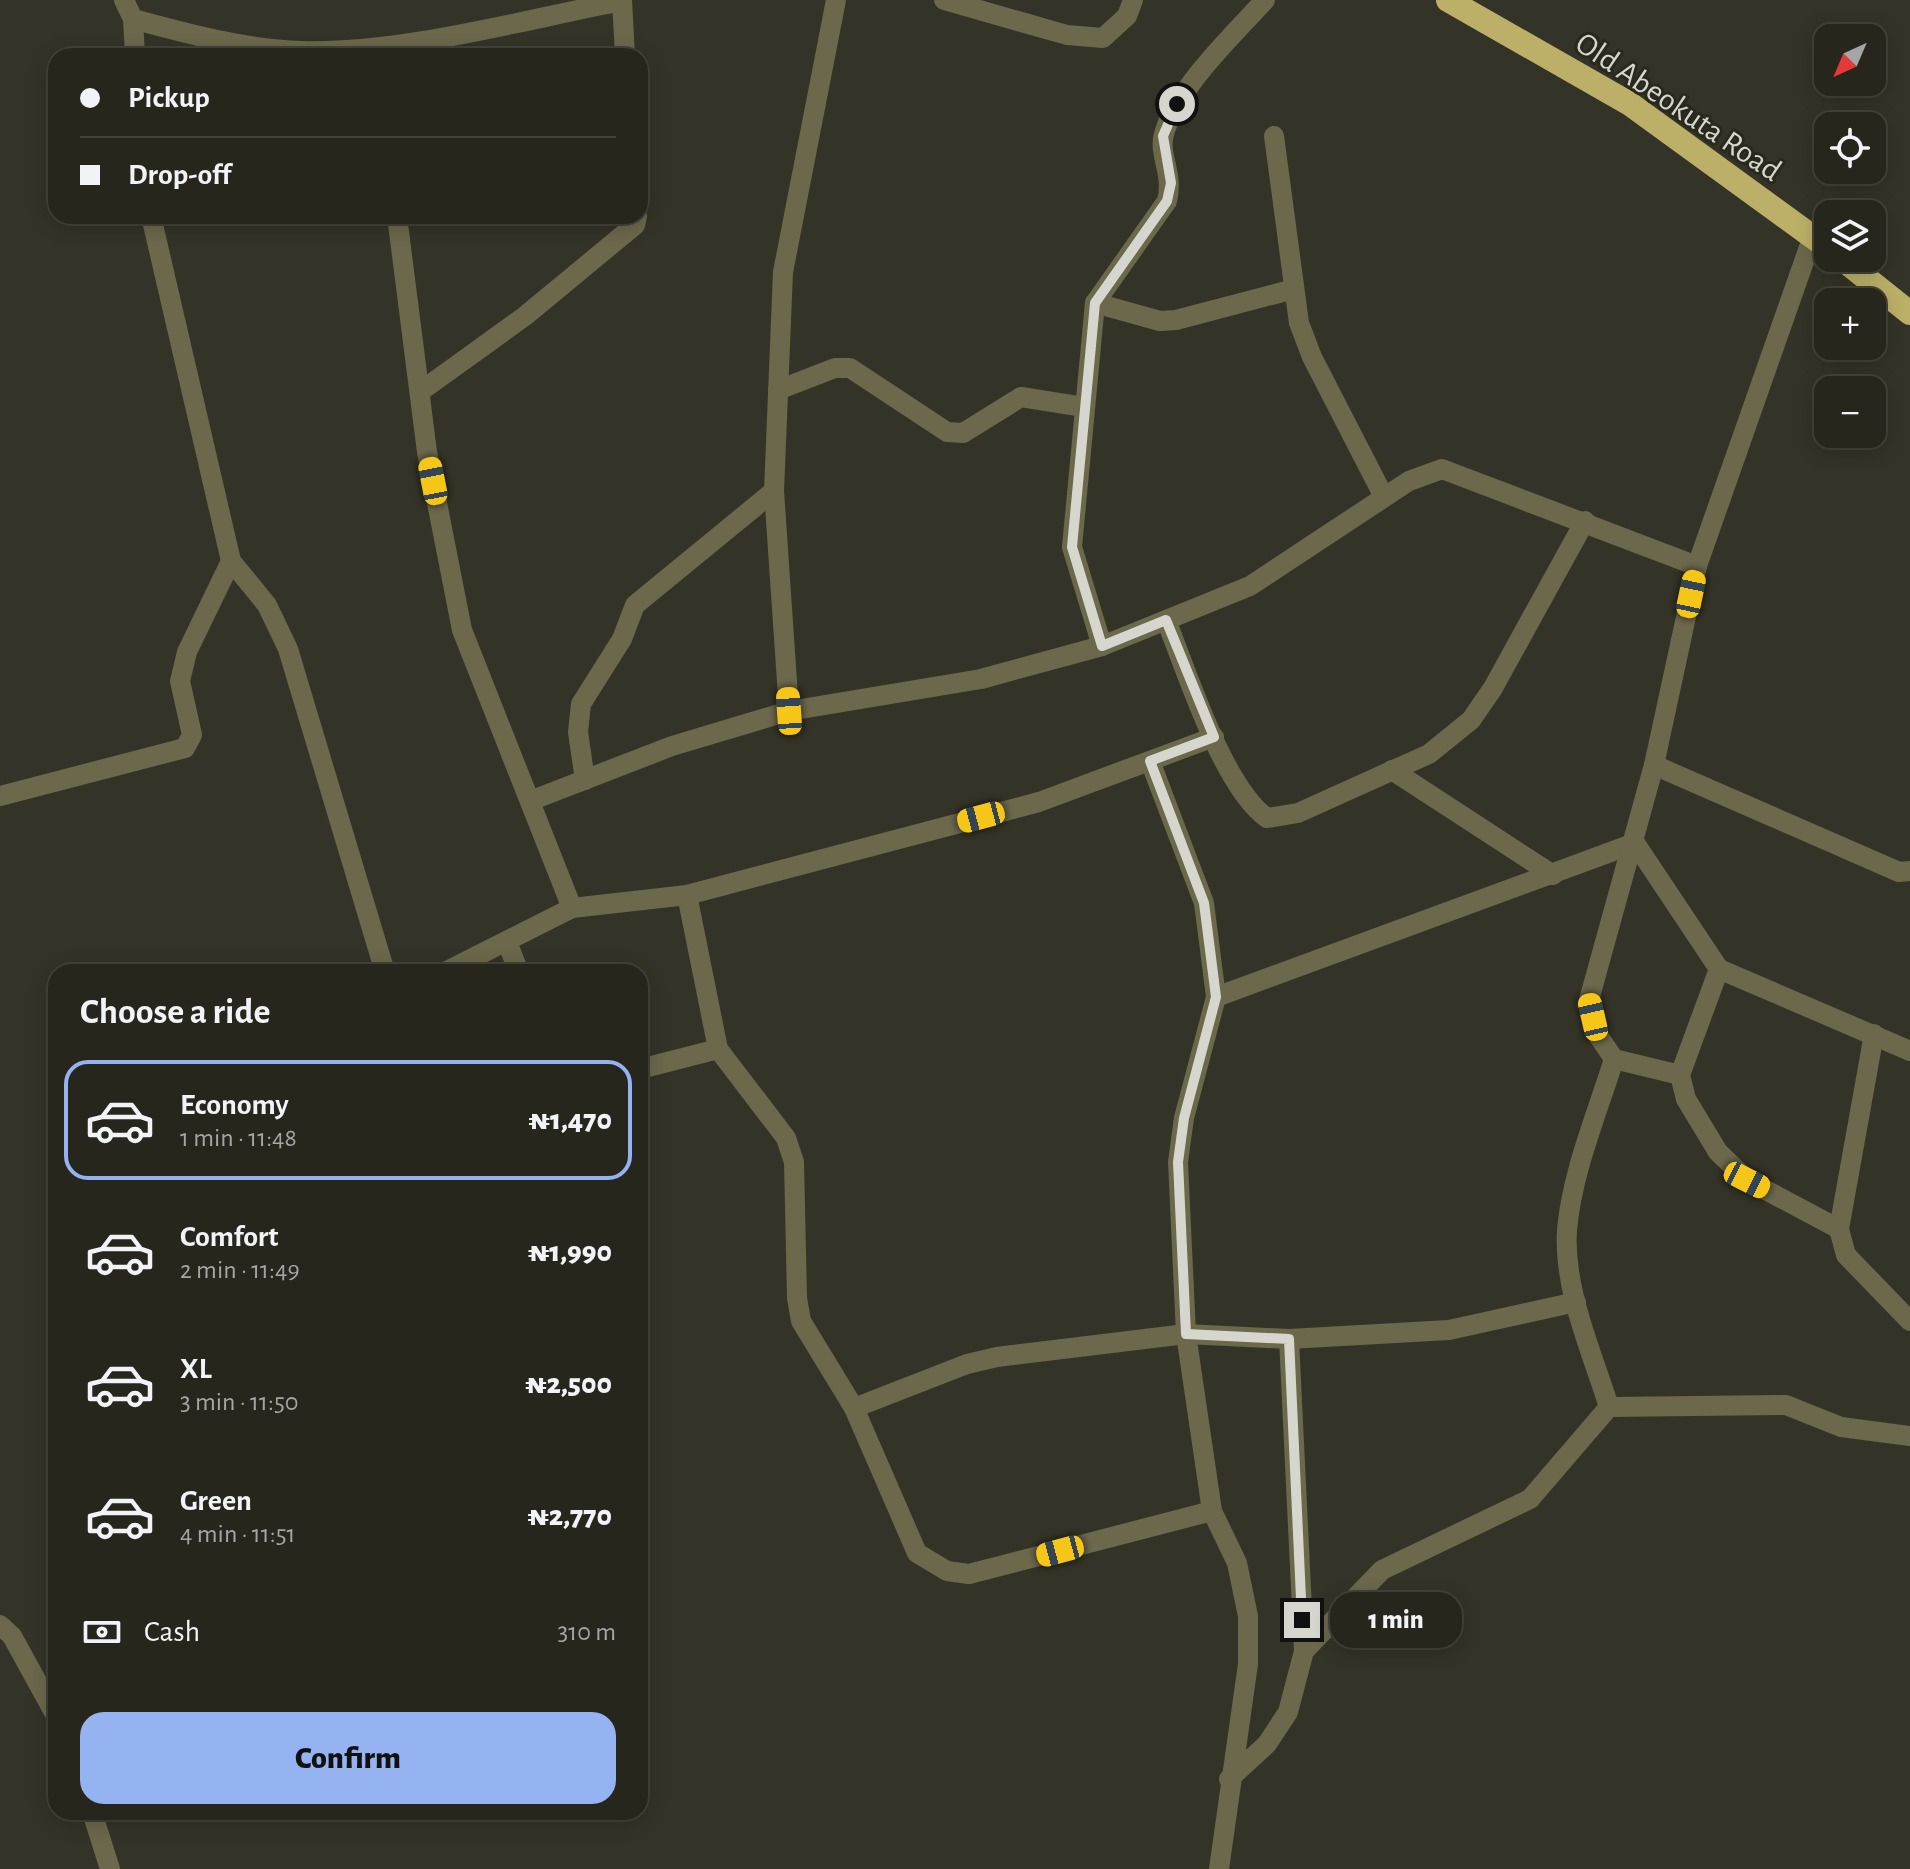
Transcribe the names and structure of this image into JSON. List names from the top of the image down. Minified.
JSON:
{"streets":{"highway":["Old Abeokuta Road"]},"north":"bottom left","page":{"map_buttons":["+","−"],"banner":["Pickup","Drop-off"],"heading":"Choose a ride","list":[{"name":"Economy","note":"1 min · 11:48","value":"₦1,470"},{"name":"Comfort","note":"2 min · 11:49","value":"₦1,990"},{"name":"XL","note":"3 min · 11:50","value":"₦2,500"},{"name":"Green","note":"4 min · 11:51","value":"₦2,770"}],"pay":["Cash","310 m"],"bubble":"1 min","buttons":"Confirm"}}
